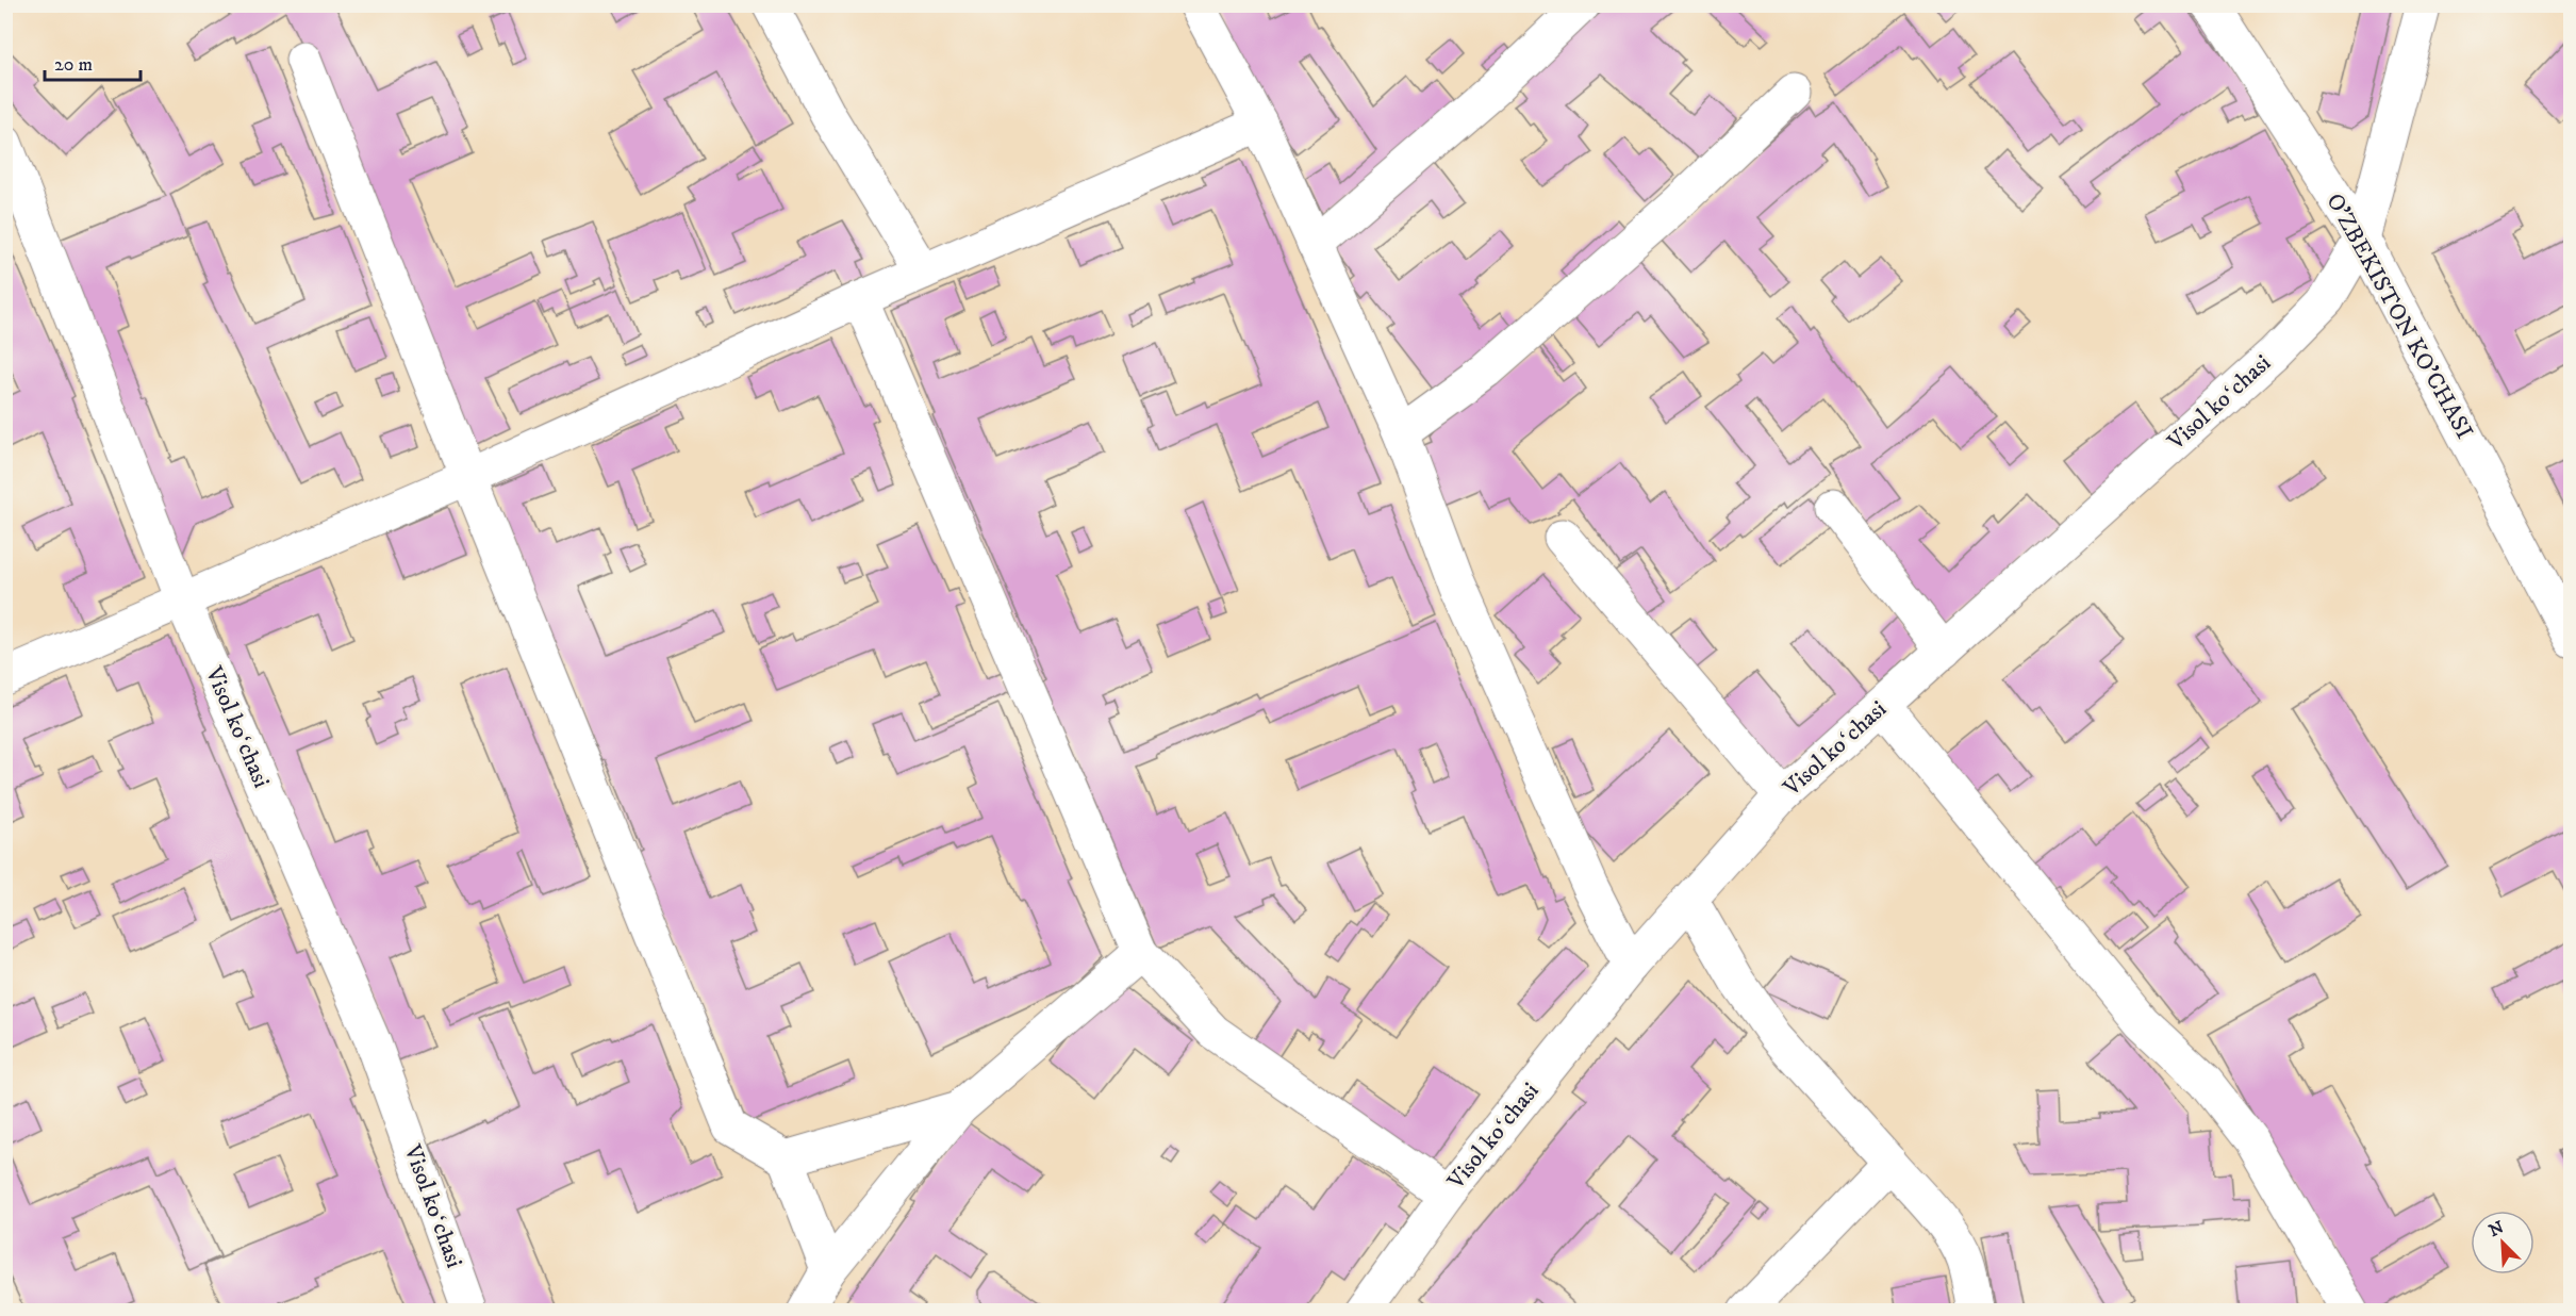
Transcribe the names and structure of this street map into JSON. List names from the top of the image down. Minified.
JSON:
{"streets":{"street":["O'ZBEKISTON KO'CHASI","Visol koʻchasi"]},"crossings":[["O'ZBEKISTON KO'CHASI","Visol koʻchasi"]],"scale_bar":"20 m","north":"top left"}
